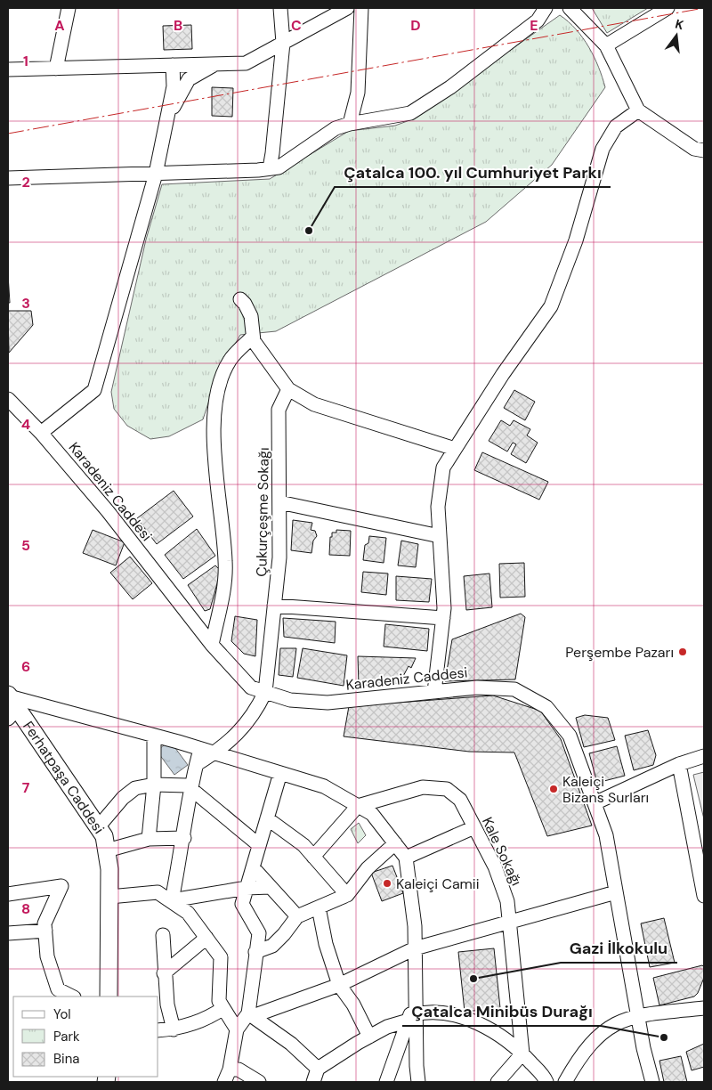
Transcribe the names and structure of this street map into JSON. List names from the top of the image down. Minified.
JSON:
{"streets":{"main road":["Ferhatpaşa Caddesi"],"street":["Karadeniz Caddesi","Çukurçeşme Sokağı","Kale Sokağı"]},"crossings":[["Karadeniz Caddesi","Çukurçeşme Sokağı"]],"places":["Çatalca 100. yıl Cumhuriyet Parkı","Perşembe Pazarı","Kaleiçi Bizans Surları","Kaleiçi Camii","Gazi İlkokulu","Çatalca Minibüs Durağı"],"legend":["Yol","Park","Bina"],"north":"top","grid":{"columns":["A","B","C","D","E"],"rows":["1","2","3","4","5","6","7","8"]}}
